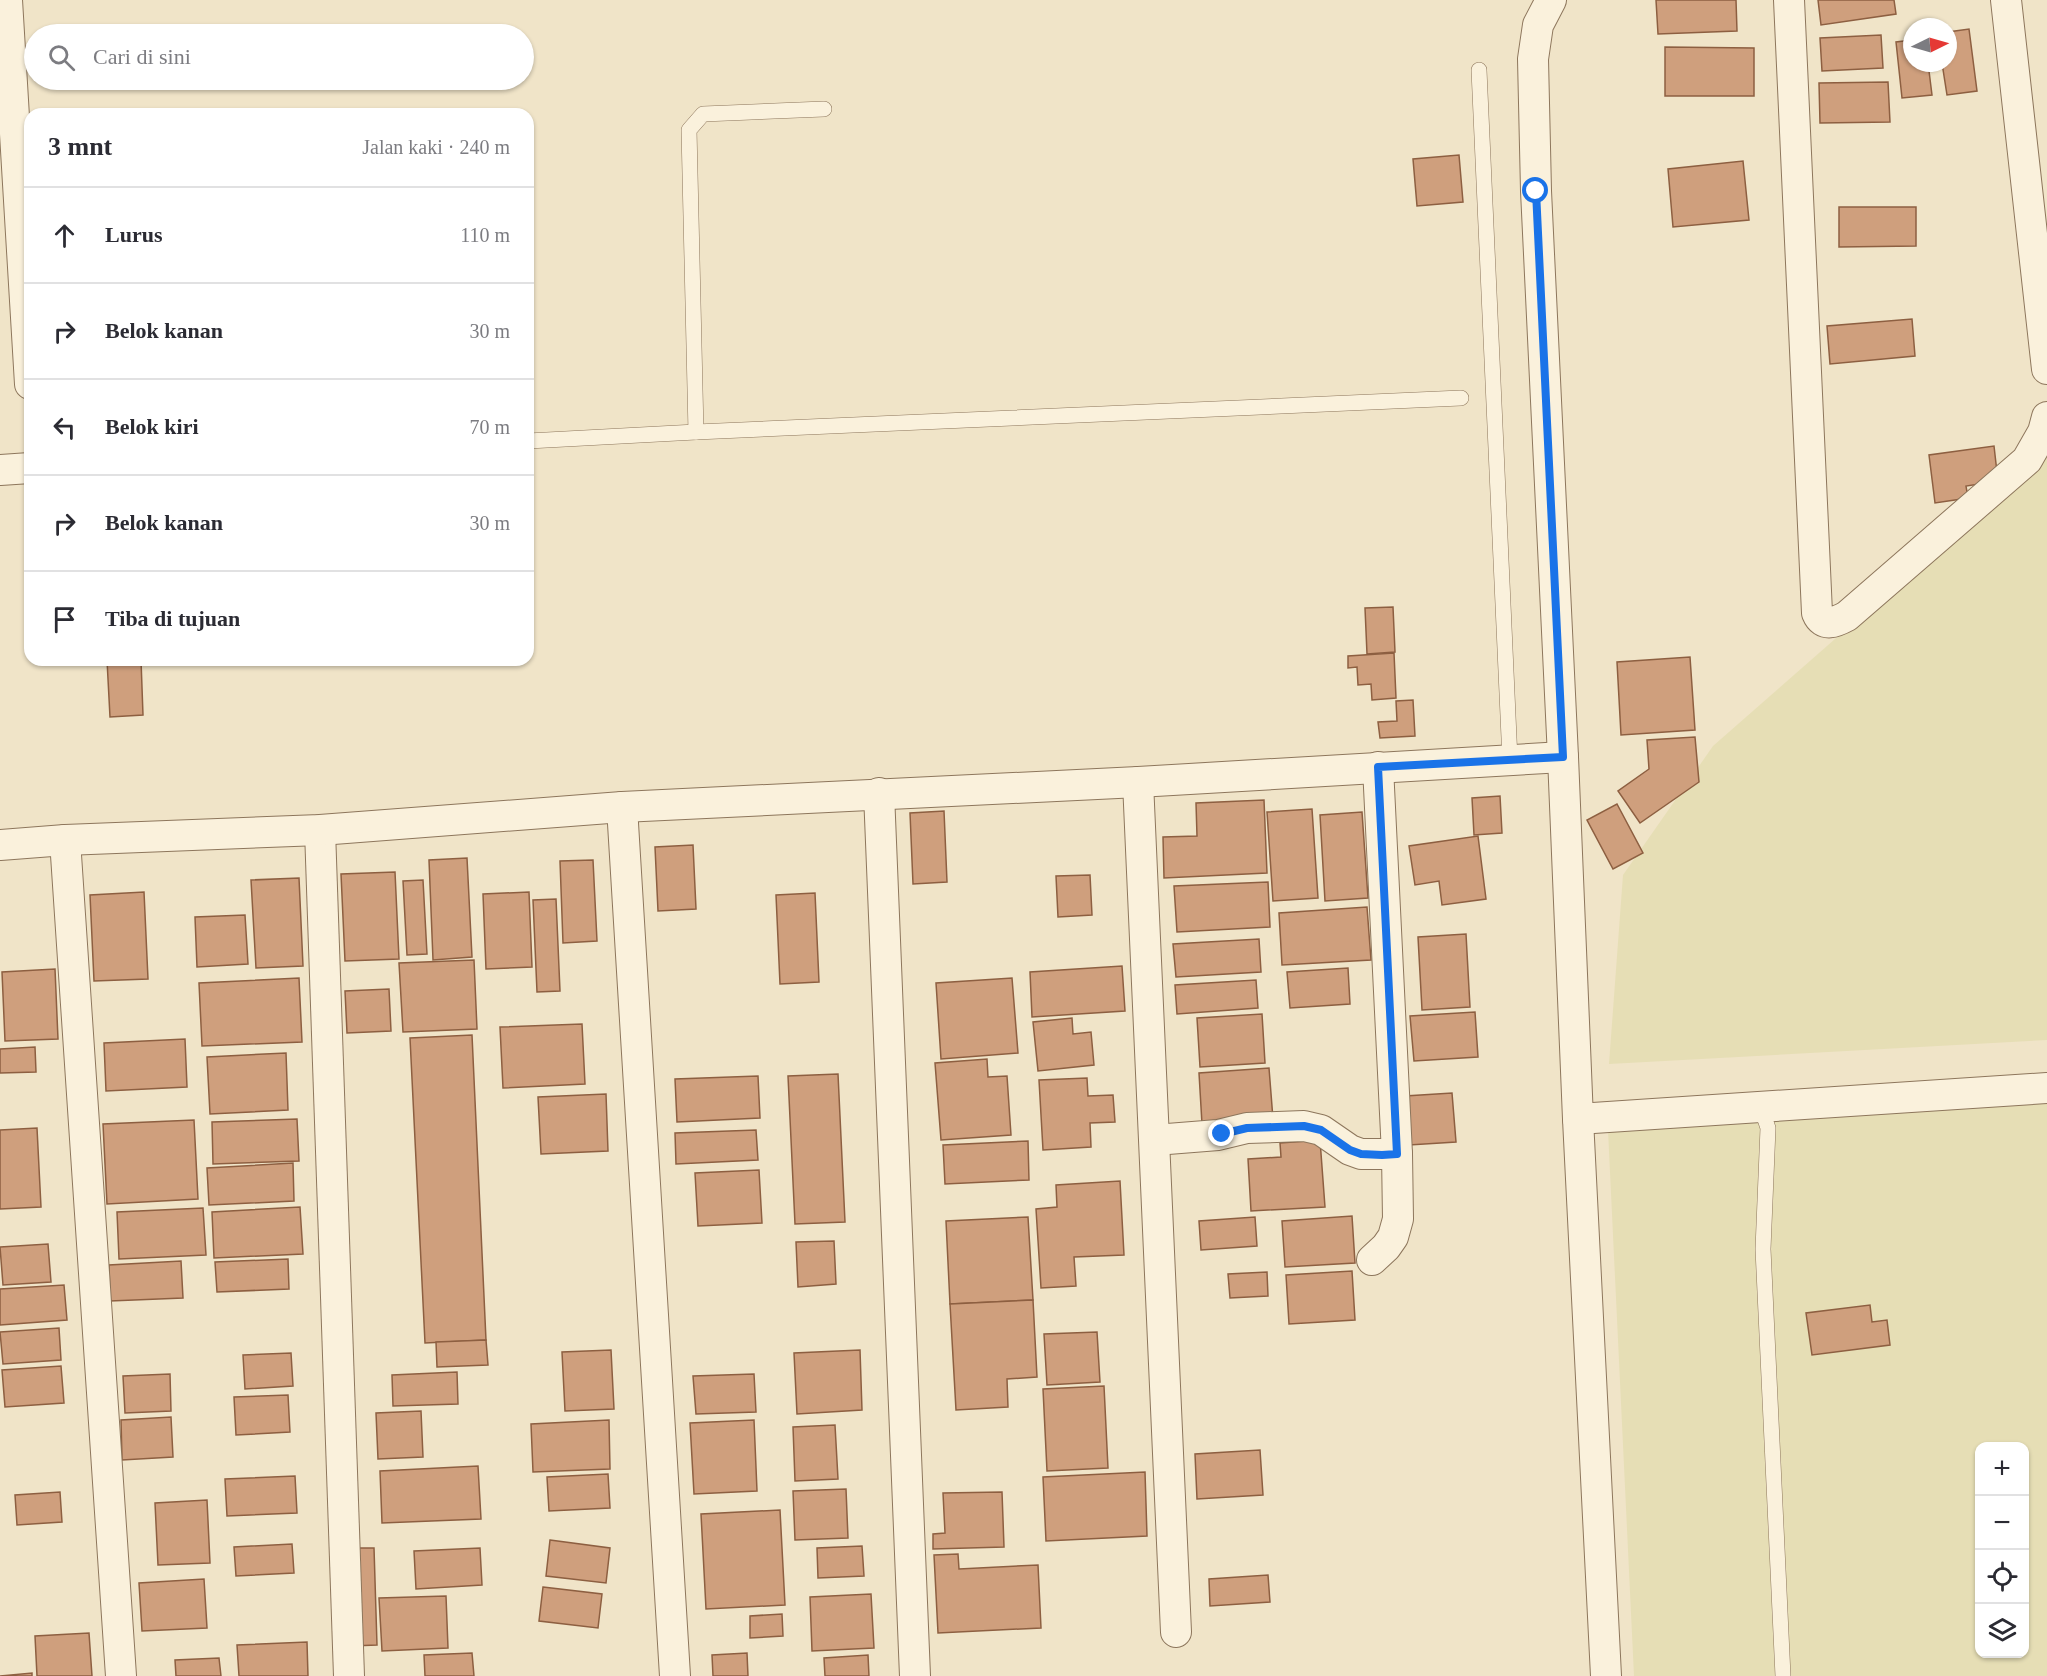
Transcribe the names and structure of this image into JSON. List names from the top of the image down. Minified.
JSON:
{"north":"right","page":{"search":"Cari di sini","heading":["3 mnt","Jalan kaki · 240 m"],"list":[["Lurus","110 m"],["Belok kanan","30 m"],["Belok kiri","70 m"],["Belok kanan","30 m"],"Tiba di tujuan"],"map_buttons":["+","−"]}}
